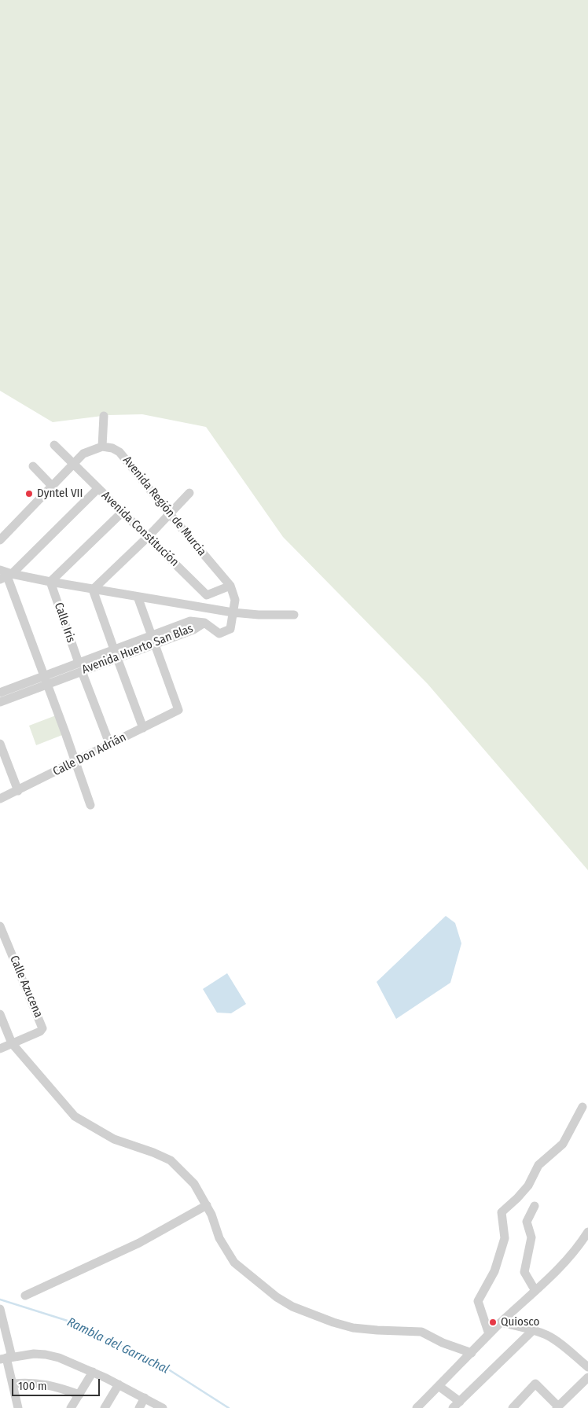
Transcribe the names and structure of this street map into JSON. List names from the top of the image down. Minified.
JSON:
{"streets":{"street":["Avenida Región de Murcia","Avenida Constitución","Calle Iris","Avenida Huerto San Blas","Calle Don Adrián","Calle Azucena"]},"crossings":[["Avenida Región de Murcia","Avenida Constitución"],["Avenida Región de Murcia","Avenida Huerto San Blas"],["Calle Iris","Avenida Huerto San Blas"],["Calle Iris","Calle Don Adrián"],["Avenida Huerto San Blas","Calle Don Adrián"]],"water":["Rambla del Garruchal"],"places":["Dyntel VII","Quiosco"],"scale_bar":"100 m"}
